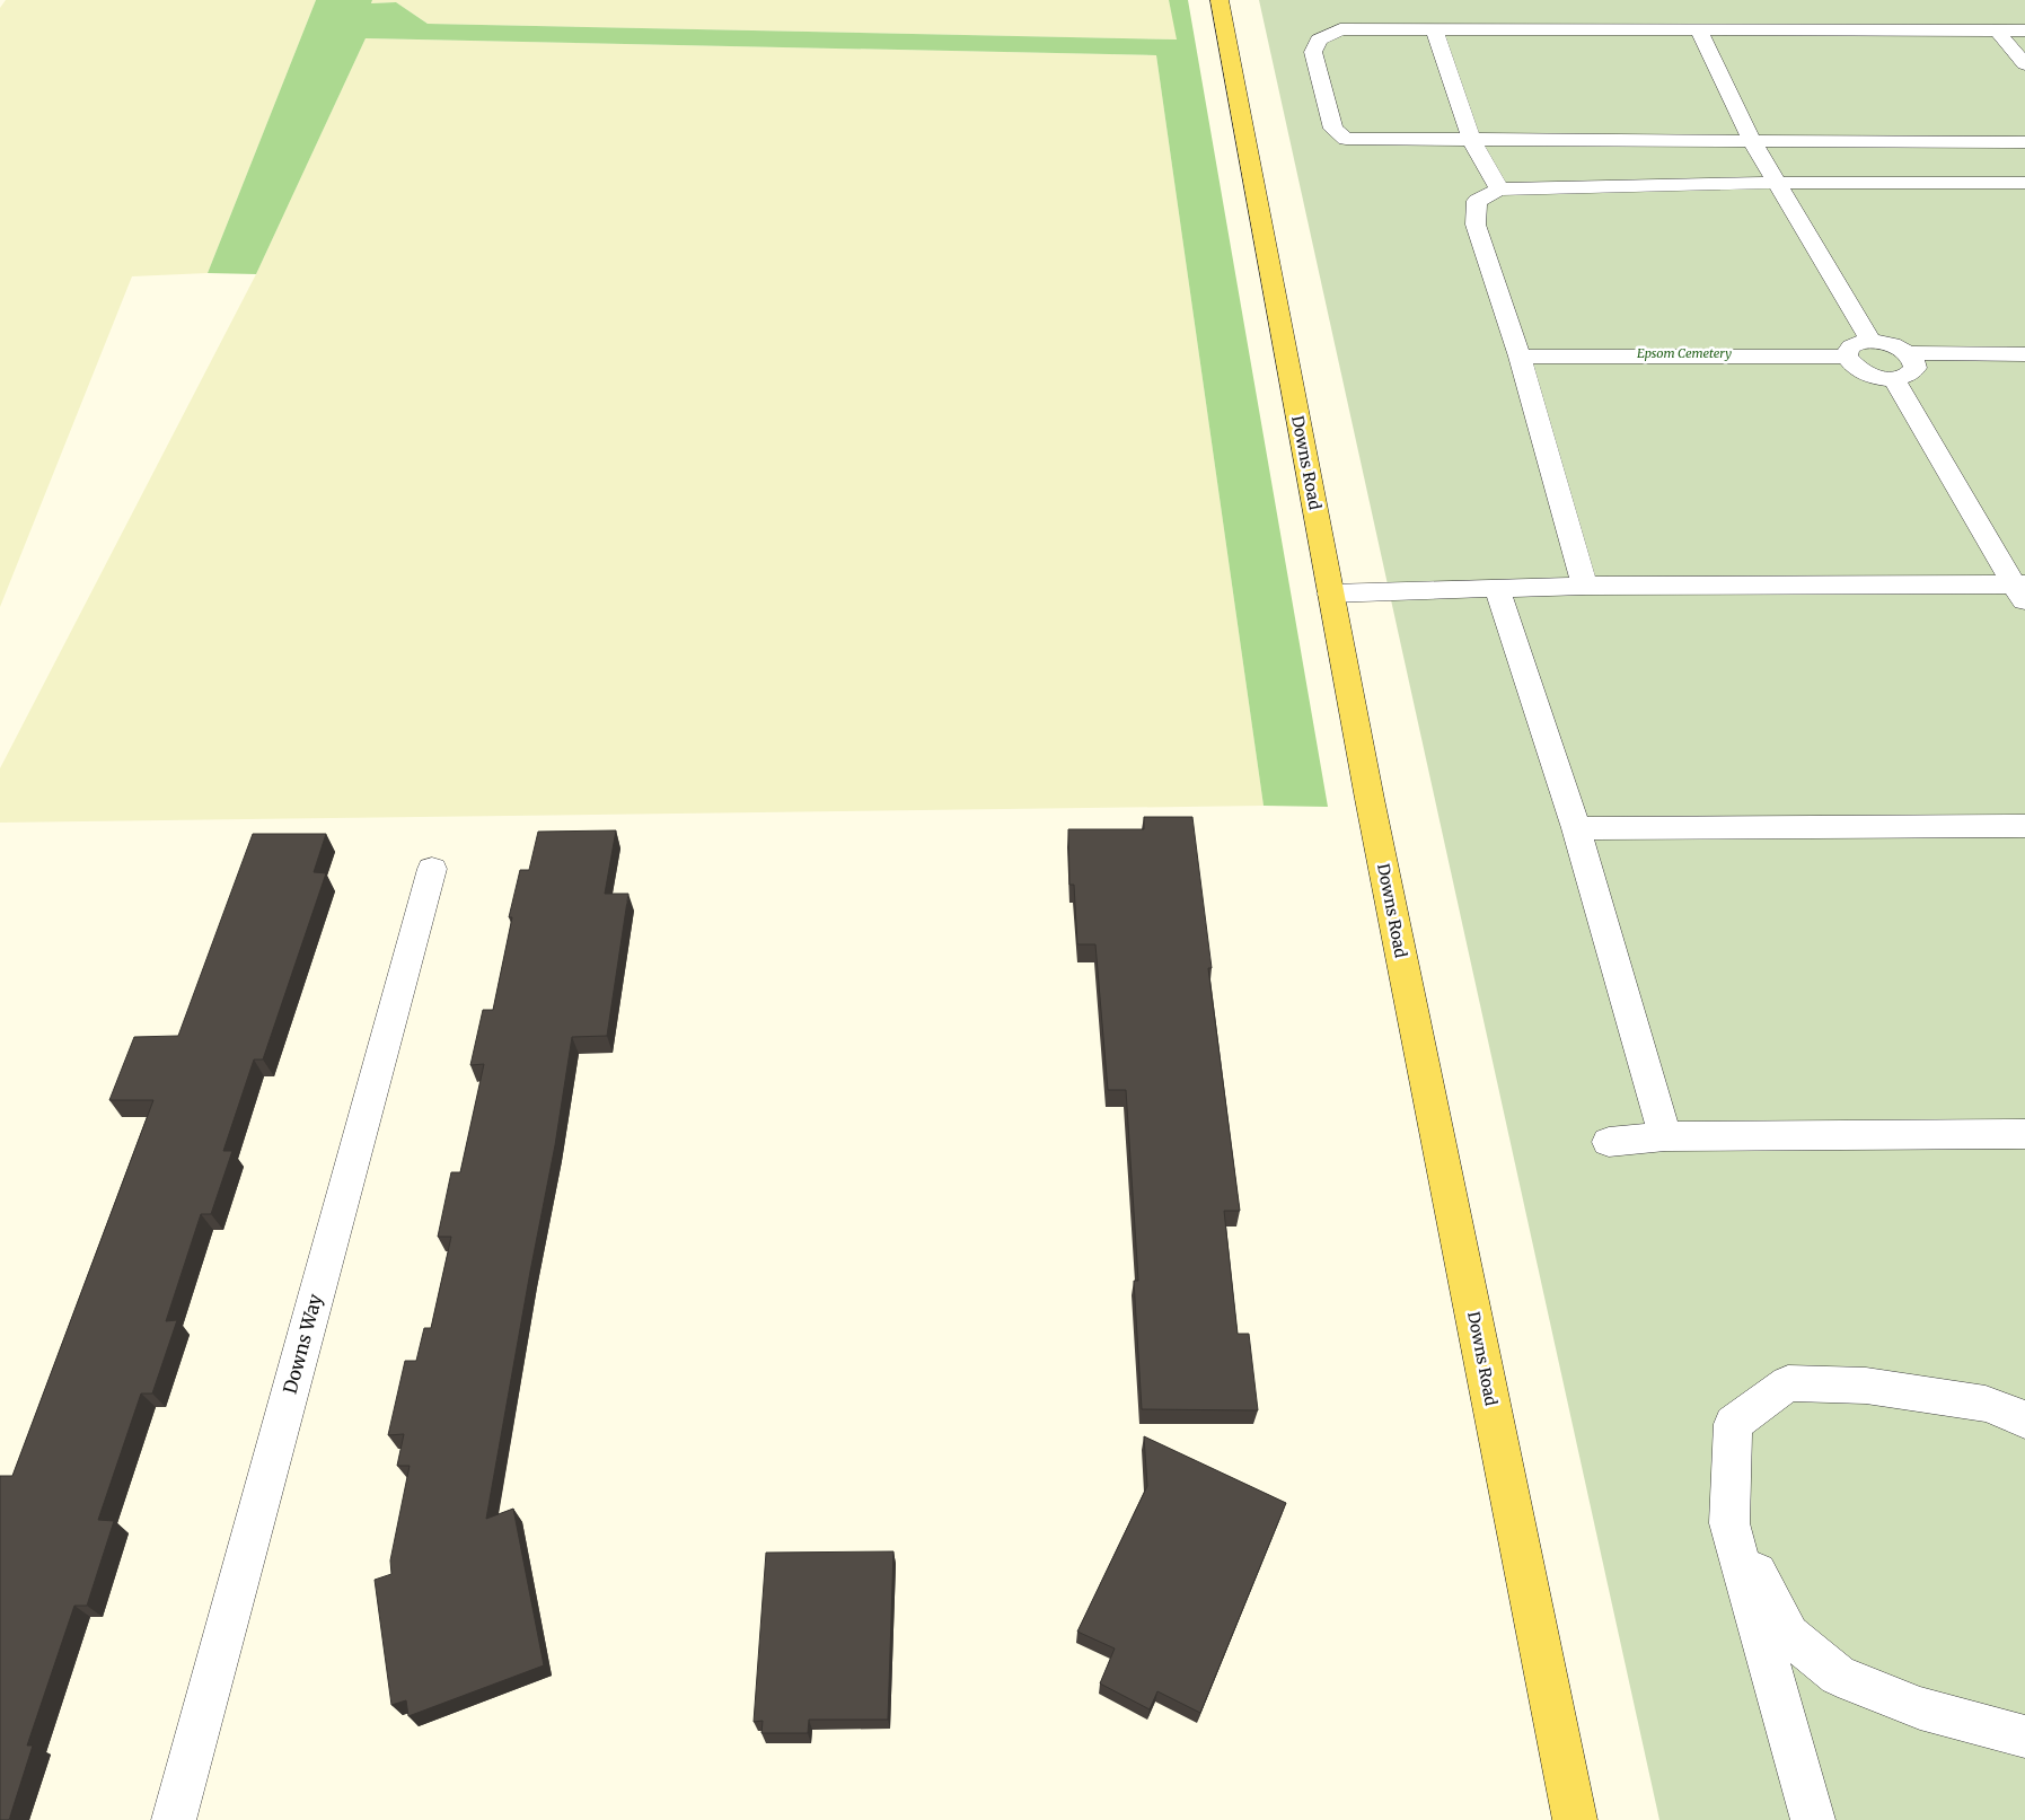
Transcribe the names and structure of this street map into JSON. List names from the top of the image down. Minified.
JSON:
{"streets":{"main road":["Downs Road"],"street":["Downs Way"]},"parks":["Epsom Cemetery"]}
